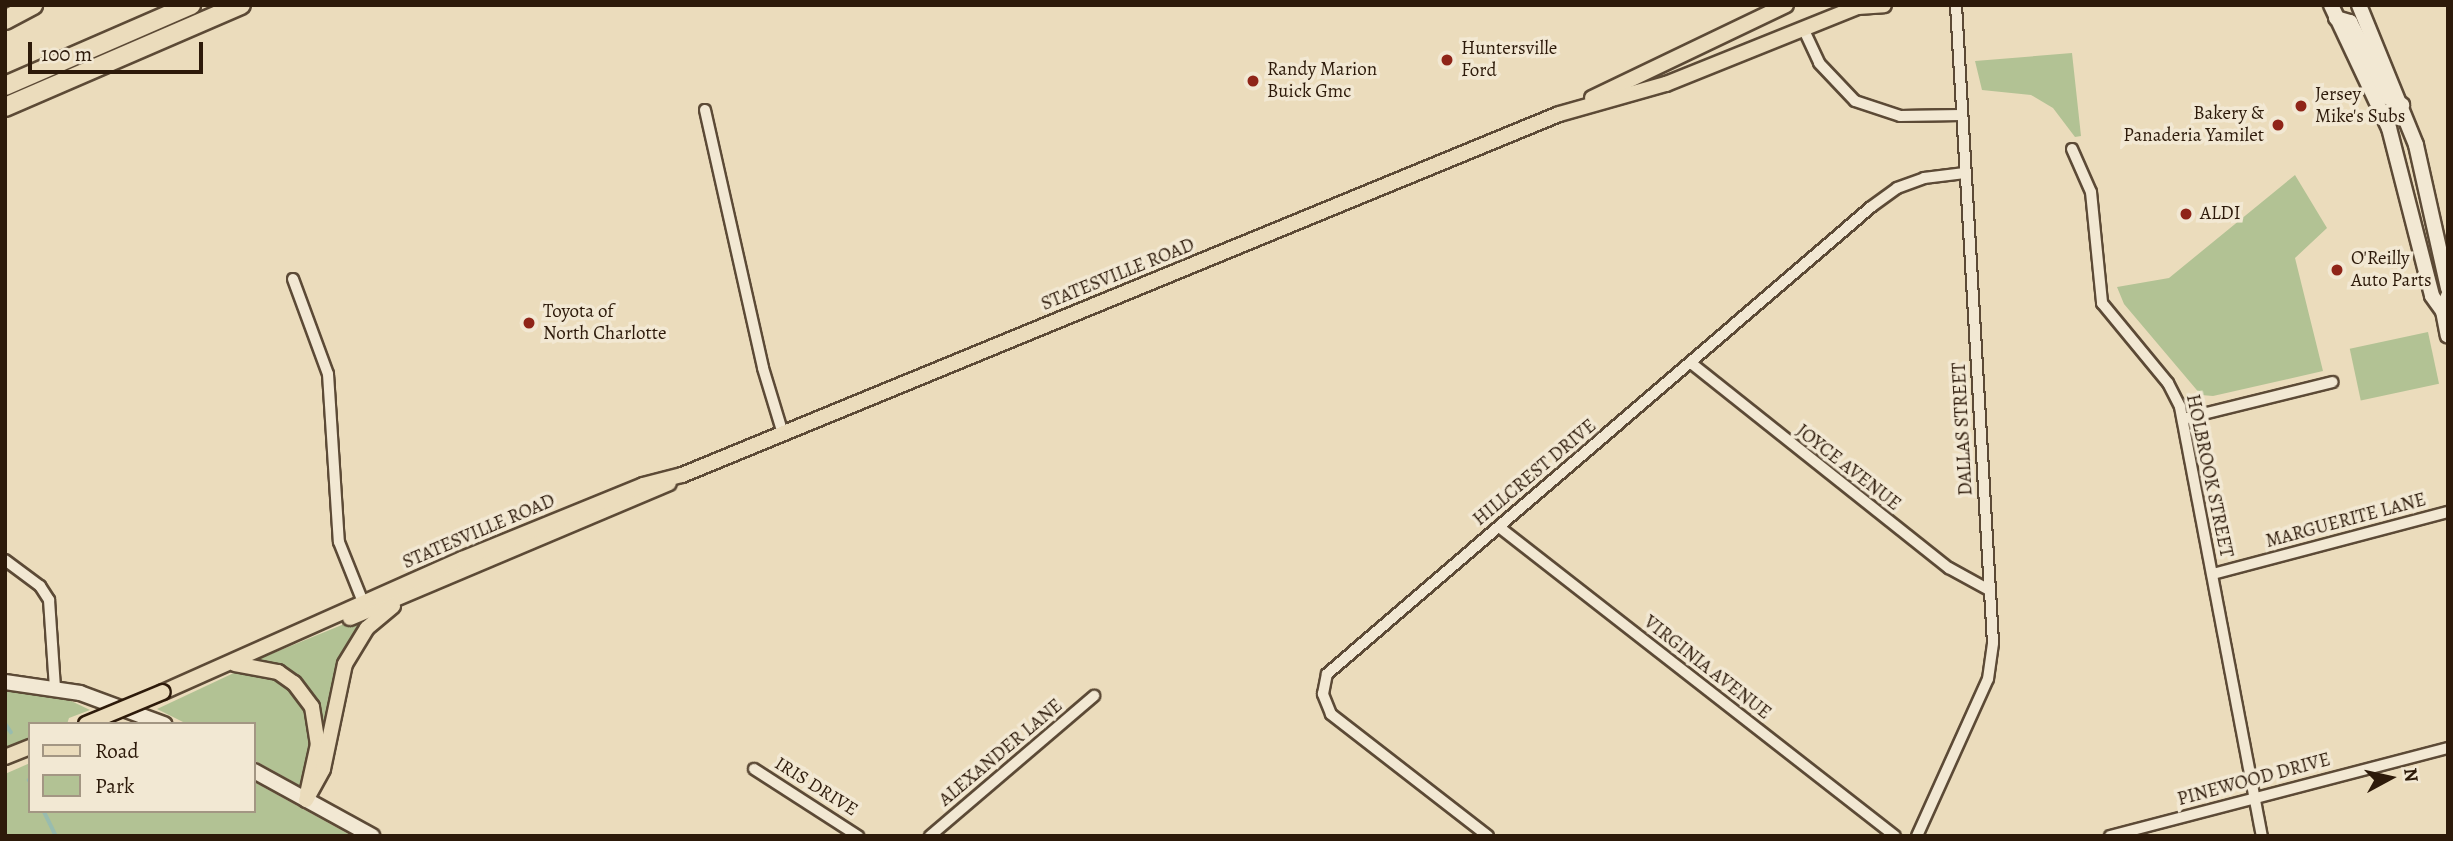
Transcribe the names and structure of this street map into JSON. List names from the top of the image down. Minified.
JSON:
{"streets":{"main road":["STATESVILLE ROAD"],"street":["DALLAS STREET","JOYCE AVENUE","HILLCREST DRIVE","HOLBROOK STREET","MARGUERITE LANE","VIRGINIA AVENUE","ALEXANDER LANE","PINEWOOD DRIVE","IRIS DRIVE"]},"crossings":[["DALLAS STREET","JOYCE AVENUE"],["DALLAS STREET","HILLCREST DRIVE"],["JOYCE AVENUE","HILLCREST DRIVE"],["HILLCREST DRIVE","VIRGINIA AVENUE"],["HOLBROOK STREET","MARGUERITE LANE"],["HOLBROOK STREET","PINEWOOD DRIVE"]],"places":["Huntersville Ford","Randy Marion Buick Gmc","Jersey Mike's Subs","Bakery & Panaderia Yamilet","ALDI","O'Reilly Auto Parts","Toyota of North Charlotte"],"legend":["Road","Park"],"scale_bar":"100 m","north":"right"}
